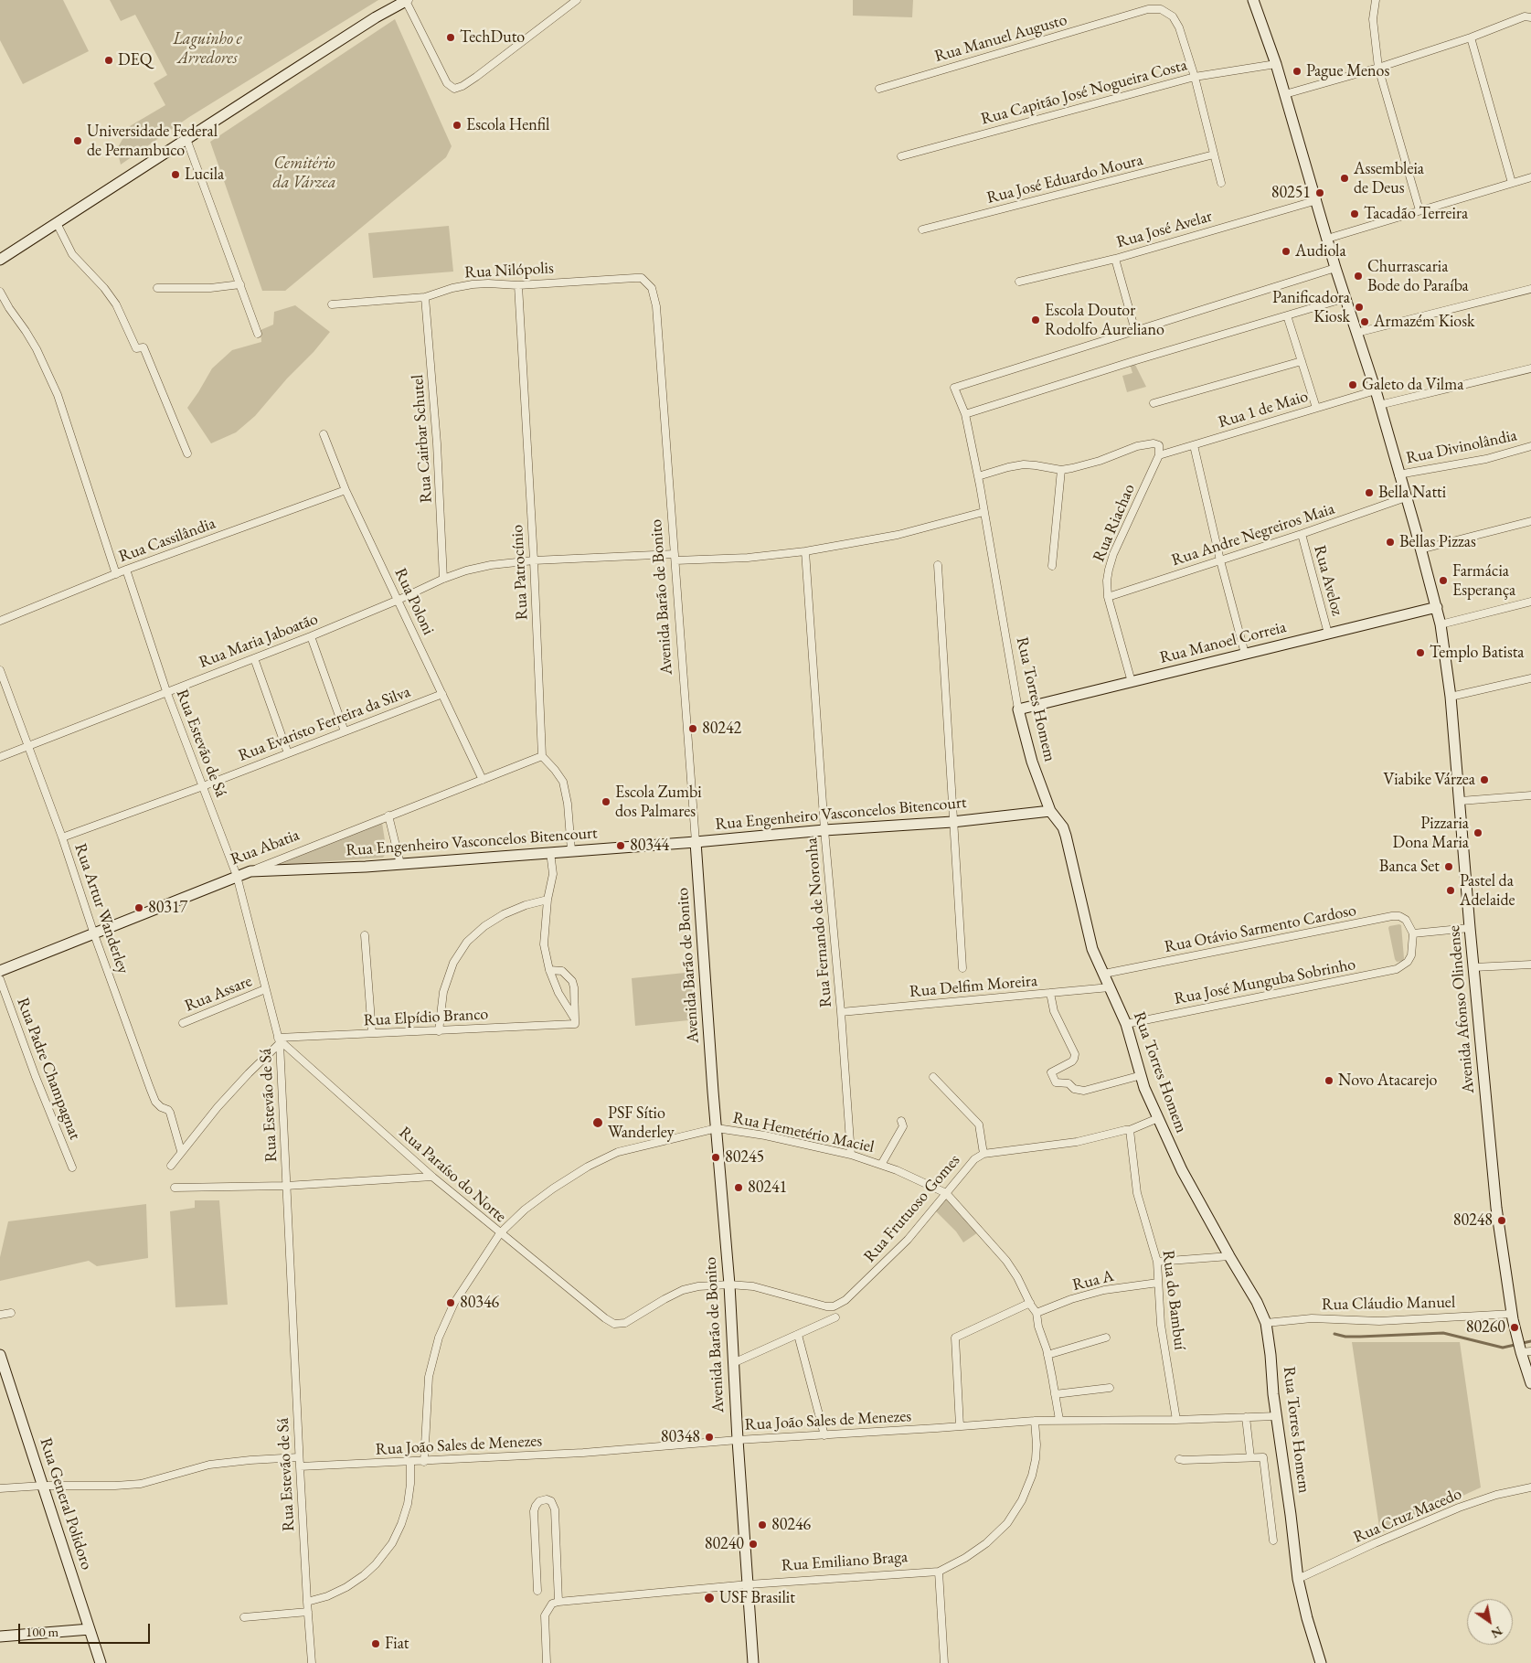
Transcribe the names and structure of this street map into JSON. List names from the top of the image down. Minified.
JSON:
{"streets":{"street":["Rua Manuel Augusto","Rua Capitão José Nogueira Costa","Rua José Eduardo Moura","Rua José Avelar","Rua Nilópolis","Rua 1 de Maio","Rua Cairbar Schutel","Rua Divinolândia","Rua Riachao","Rua Andre Negreiros Maia","Rua Cassilândia","Rua Patrocínio","Rua Aveloz","Avenida Barão de Bonito","Rua Poloni","Rua Maria Jaboatão","Rua Manoel Correia","Rua Torres Homem","Rua Evaristo Ferreira da Silva","Rua Estevão de Sá","Rua Engenheiro Vasconcelos Bitencourt","Rua Abatia","Rua Artur Wanderley","Rua Fernando de Noronha","Rua Otávio Sarmento Cardoso","Rua José Munguba Sobrinho","Rua Delfim Moreira","Rua Assare","Avenida Afonso Olindense","Rua Elpídio Branco","Rua Padre Champagnat","Rua Hemetério Maciel","Rua Paraíso do Norte","Rua Frutuoso Gomes","Rua A","Rua do Bambuí","Rua Cláudio Manuel","Rua João Sales de Menezes","Rua General Polidoro","Rua Cruz Macedo","Rua Emiliano Braga"]},"crossings":[["Rua Manuel Augusto","Rua Capitão José Nogueira Costa"],["Rua Manuel Augusto","Rua José Eduardo Moura"],["Rua Capitão José Nogueira Costa","Avenida Afonso Olindense"],["Rua José Avelar","Avenida Afonso Olindense"],["Rua Nilópolis","Rua Cairbar Schutel"],["Rua Nilópolis","Rua Patrocínio"],["Rua Nilópolis","Avenida Barão de Bonito"],["Rua 1 de Maio","Rua Riachao"],["Rua 1 de Maio","Avenida Afonso Olindense"],["Rua Cairbar Schutel","Rua Maria Jaboatão"],["Rua Divinolândia","Avenida Afonso Olindense"],["Rua Riachao","Rua Andre Negreiros Maia"],["Rua Riachao","Rua Manoel Correia"],["Rua Andre Negreiros Maia","Rua Aveloz"],["Rua Andre Negreiros Maia","Avenida Afonso Olindense"],["Rua Cassilândia","Rua Poloni"],["Rua Cassilândia","Rua Estevão de Sá"],["Rua Patrocínio","Rua Maria Jaboatão"],["Rua Patrocínio","Rua Abatia"],["Rua Aveloz","Rua Manoel Correia"],["Avenida Barão de Bonito","Rua Maria Jaboatão"],["Avenida Barão de Bonito","Rua Engenheiro Vasconcelos Bitencourt"],["Avenida Barão de Bonito","Rua Hemetério Maciel"],["Avenida Barão de Bonito","Rua Paraíso do Norte"],["Avenida Barão de Bonito","Rua Frutuoso Gomes"],["Avenida Barão de Bonito","Rua João Sales de Menezes"],["Avenida Barão de Bonito","Rua Emiliano Braga"],["Rua Poloni","Rua Maria Jaboatão"],["Rua Poloni","Rua Evaristo Ferreira da Silva"],["Rua Poloni","Rua Abatia"],["Rua Maria Jaboatão","Rua Torres Homem"],["Rua Maria Jaboatão","Rua Estevão de Sá"],["Rua Maria Jaboatão","Rua Artur Wanderley"],["Rua Maria Jaboatão","Rua Fernando de Noronha"],["Rua Manoel Correia","Rua Torres Homem"],["Rua Manoel Correia","Avenida Afonso Olindense"],["Rua Torres Homem","Rua Engenheiro Vasconcelos Bitencourt"],["Rua Torres Homem","Rua Otávio Sarmento Cardoso"],["Rua Torres Homem","Rua José Munguba Sobrinho"],["Rua Torres Homem","Rua Delfim Moreira"],["Rua Torres Homem","Rua Frutuoso Gomes"],["Rua Torres Homem","Rua Cláudio Manuel"],["Rua Torres Homem","Rua João Sales de Menezes"],["Rua Torres Homem","Rua Cruz Macedo"],["Rua Evaristo Ferreira da Silva","Rua Estevão de Sá"],["Rua Evaristo Ferreira da Silva","Rua Artur Wanderley"],["Rua Estevão de Sá","Rua Abatia"],["Rua Estevão de Sá","Rua Assare"],["Rua Estevão de Sá","Rua Elpídio Branco"],["Rua Estevão de Sá","Rua Paraíso do Norte"],["Rua Estevão de Sá","Rua João Sales de Menezes"],["Rua Engenheiro Vasconcelos Bitencourt","Rua Abatia"],["Rua Engenheiro Vasconcelos Bitencourt","Rua Fernando de Noronha"],["Rua Abatia","Rua Artur Wanderley"],["Rua Fernando de Noronha","Rua Delfim Moreira"],["Rua Fernando de Noronha","Rua Hemetério Maciel"],["Rua Otávio Sarmento Cardoso","Rua José Munguba Sobrinho"],["Avenida Afonso Olindense","Rua Cláudio Manuel"],["Rua Elpídio Branco","Rua Paraíso do Norte"],["Rua Hemetério Maciel","Rua Paraíso do Norte"],["Rua Hemetério Maciel","Rua Frutuoso Gomes"],["Rua Hemetério Maciel","Rua A"],["Rua Hemetério Maciel","Rua João Sales de Menezes"],["Rua Paraíso do Norte","Rua Frutuoso Gomes"],["Rua Frutuoso Gomes","Rua do Bambuí"],["Rua A","Rua do Bambuí"],["Rua do Bambuí","Rua João Sales de Menezes"],["Rua João Sales de Menezes","Rua Emiliano Braga"]],"parks":["Laguinho e Arredores","Cemitério da Várzea"],"places":["TechDuto","DEQ","Pague Menos","Escola Henfil","Universidade Federal de Pernambuco","Lucila","Assembleia de Deus","80251","Tacadão Terreira","Audiola","Churrascaria Bode do Paraíba","Panificadora Kiosk","Escola Doutor Rodolfo Aureliano","Armazém Kiosk","Galeto da Vilma","Bella Natti","Bellas Pizzas","Farmácia Esperança","Templo Batista","80242","Viabike Várzea","Escola Zumbi dos Palmares","Pizzaria Dona Maria","80344","Banca Set","Pastel da Adelaide","80317","Novo Atacarejo","PSF Sítio Wanderley","80245","80241","80248","80346","80260","80348","80246","80240","USF Brasilit","Fiat"],"scale_bar":"100 m","north":"bottom right"}
